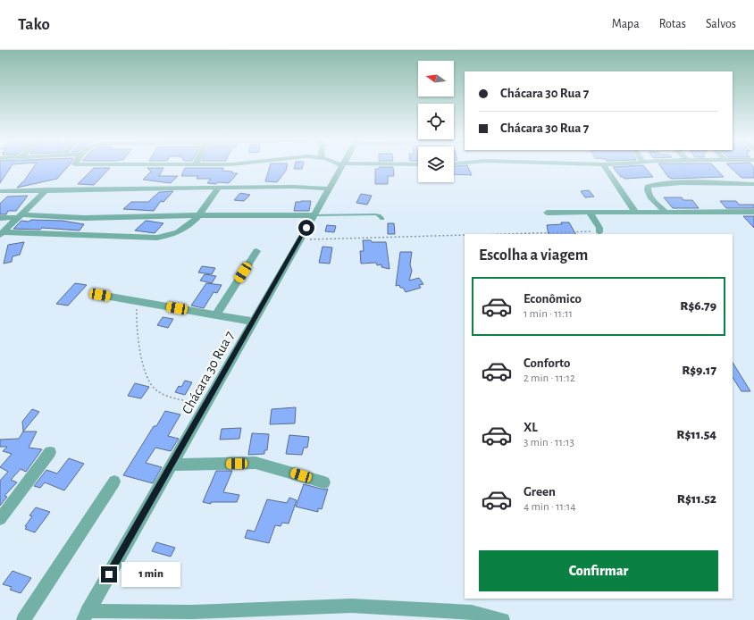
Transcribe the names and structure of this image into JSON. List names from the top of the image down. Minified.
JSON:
{"streets":{"street":["Chácara 30 Rua 7"]},"north":"left","page":{"header":"Tako","nav":["Mapa","Rotas","Salvos"],"banner":["Chácara 30 Rua 7","Chácara 30 Rua 7"],"heading":"Escolha a viagem","list":[{"name":"Econômico","note":"1 min · 11:11","value":"R$6.79"},{"name":"Conforto","note":"2 min · 11:12","value":"R$9.17"},{"name":"XL","note":"3 min · 11:13","value":"R$11.54"},{"name":"Green","note":"4 min · 11:14","value":"R$11.52"}],"buttons":"Confirmar","bubble":"1 min"}}
